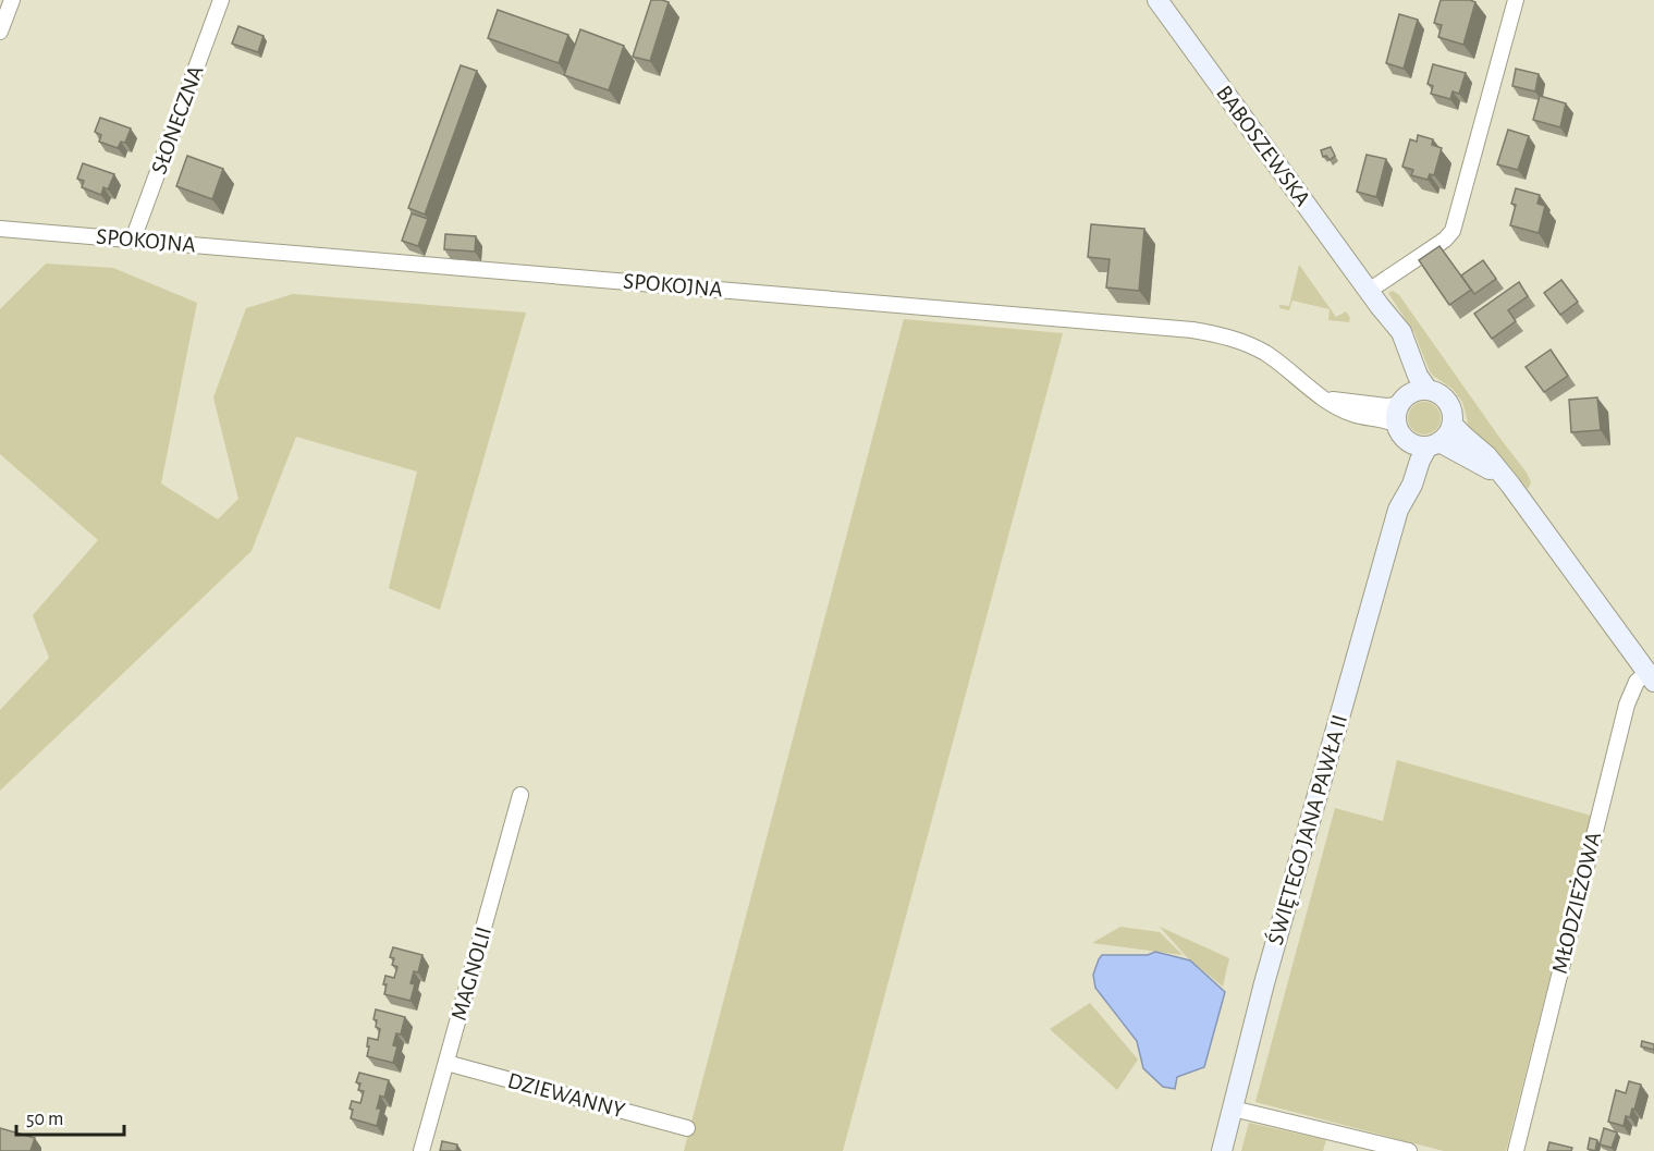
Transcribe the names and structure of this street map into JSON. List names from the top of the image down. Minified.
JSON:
{"streets":{"street":["SŁONECZNA","BABOSZEWSKA","SPOKOJNA","ŚWIĘTEGO JANA PAWŁA II","MŁODZIEŻOWA","MAGNOLII","DZIEWANNY"]},"crossings":[["SŁONECZNA","SPOKOJNA"],["BABOSZEWSKA","SPOKOJNA"],["BABOSZEWSKA","ŚWIĘTEGO JANA PAWŁA II"],["SPOKOJNA","ŚWIĘTEGO JANA PAWŁA II"],["MAGNOLII","DZIEWANNY"]],"scale_bar":"50 m"}
